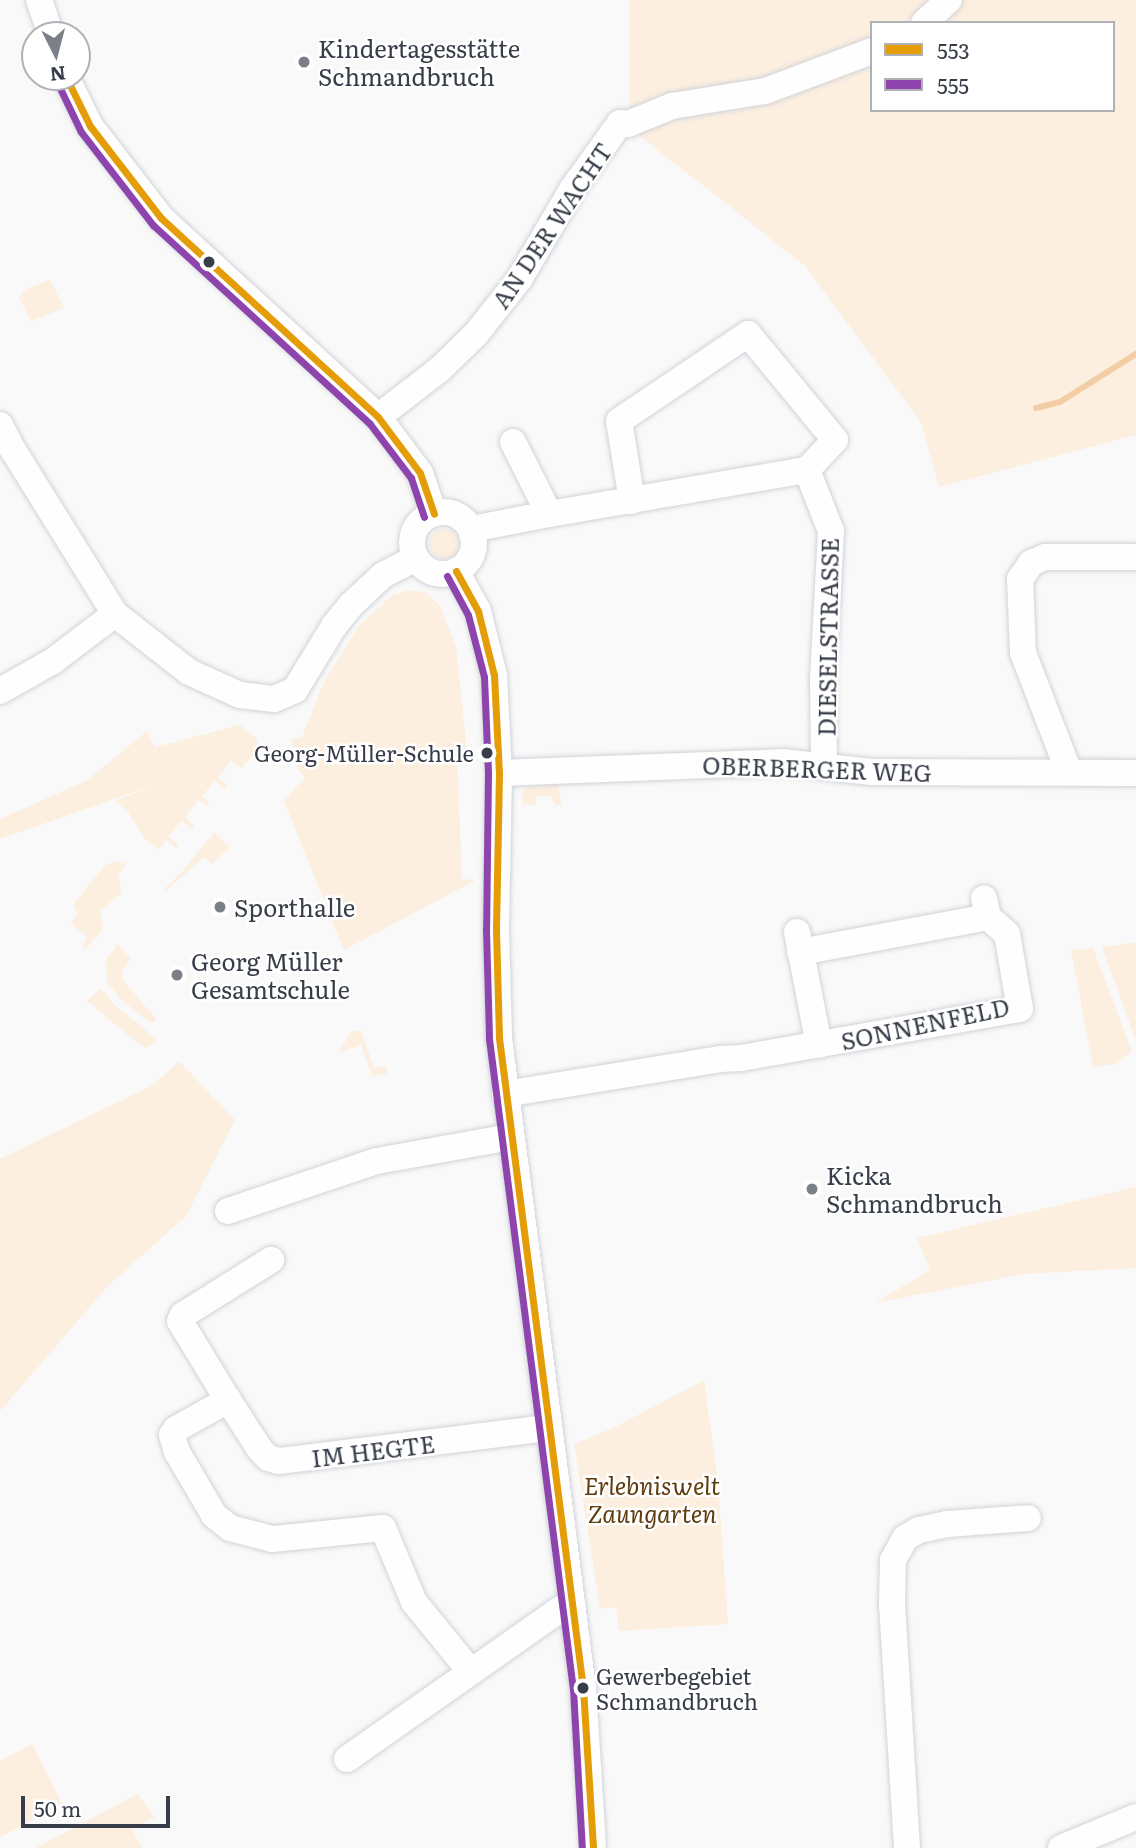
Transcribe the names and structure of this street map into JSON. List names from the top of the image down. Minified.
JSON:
{"streets":{"street":["AN DER WACHT","DIESELSTRASSE","OBERBERGER WEG","SONNENFELD","IM HEGTE"]},"crossings":[["DIESELSTRASSE","OBERBERGER WEG"]],"parks":["Erlebniswelt Zaungarten"],"places":["Kindertagesstätte Schmandbruch","Georg-Müller-Schule","Sporthalle","Georg Müller Gesamtschule","Kicka Schmandbruch","Gewerbegebiet Schmandbruch"],"lines":["transit line 553","transit line 555"],"legend":["553","555"],"scale_bar":"50 m","north":"bottom"}
